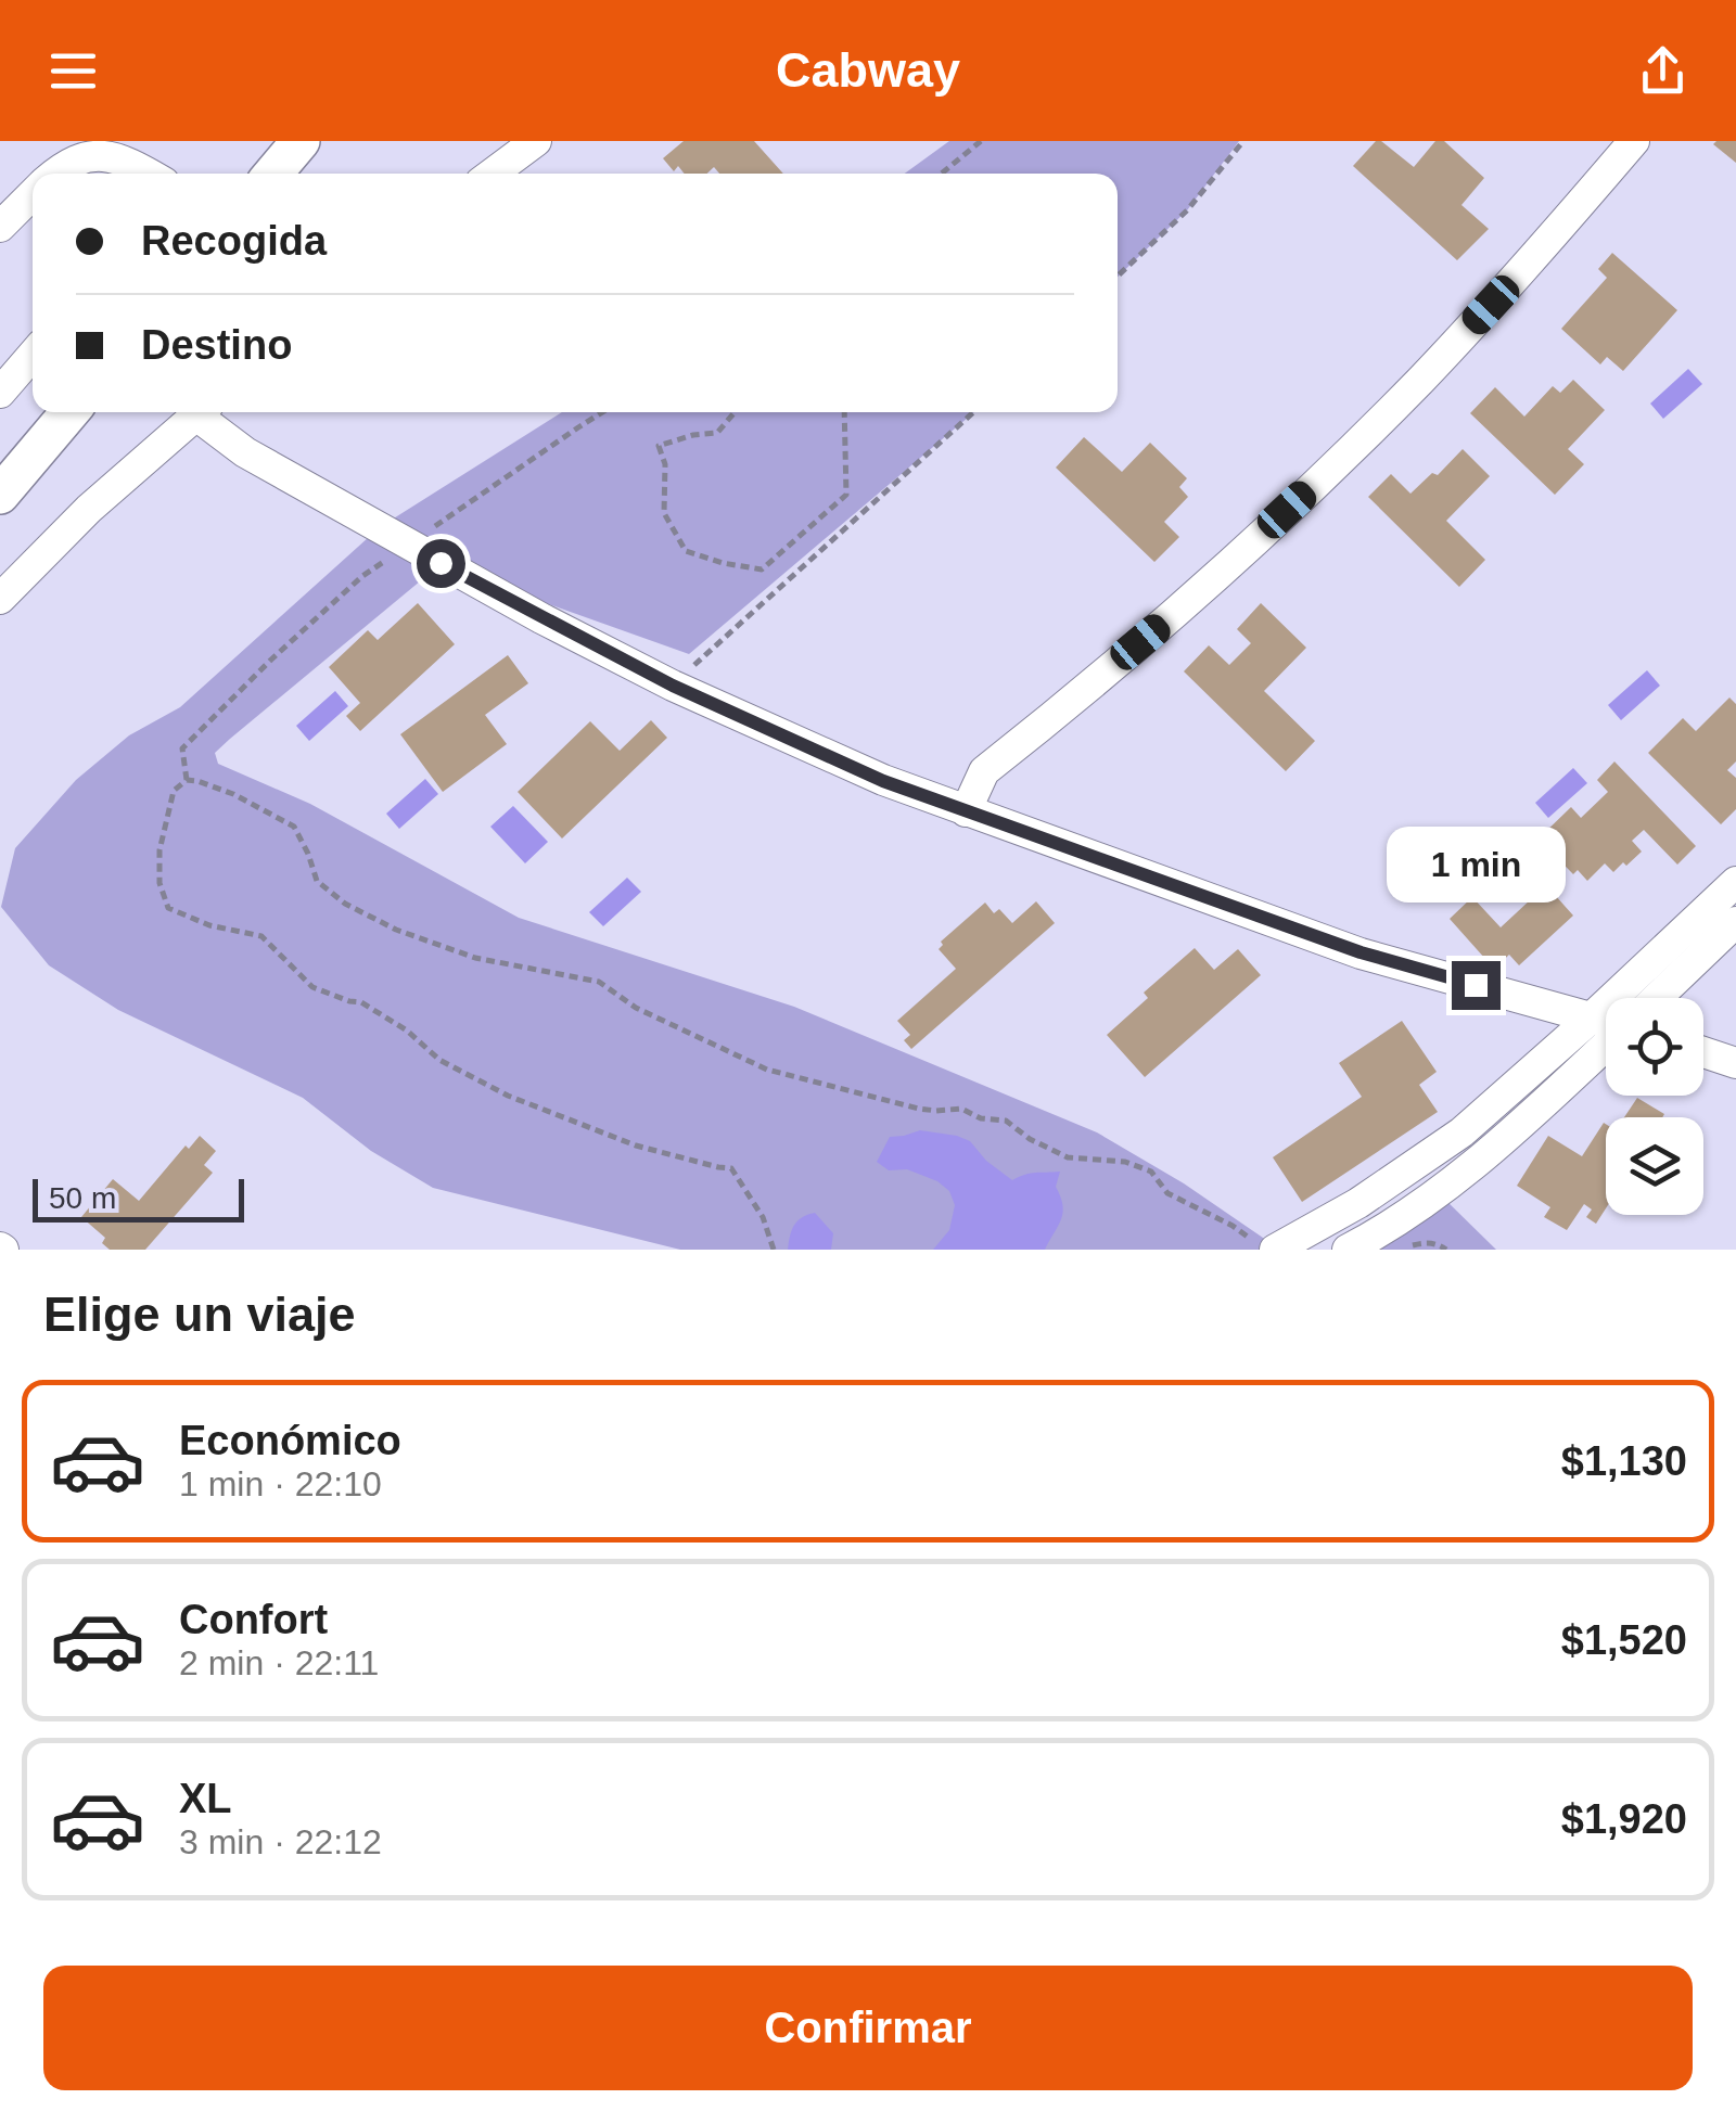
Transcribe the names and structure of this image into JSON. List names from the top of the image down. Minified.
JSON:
{"scale_bar":"50 m","page":{"header":"Cabway","banner":["Recogida","Destino"],"bubble":"1 min","scale":"50 m","heading":"Elige un viaje","list":[{"name":"Económico","note":"1 min · 22:10","value":"$1,130"},{"name":"Confort","note":"2 min · 22:11","value":"$1,520"},{"name":"XL","note":"3 min · 22:12","value":"$1,920"}],"buttons":"Confirmar"}}
